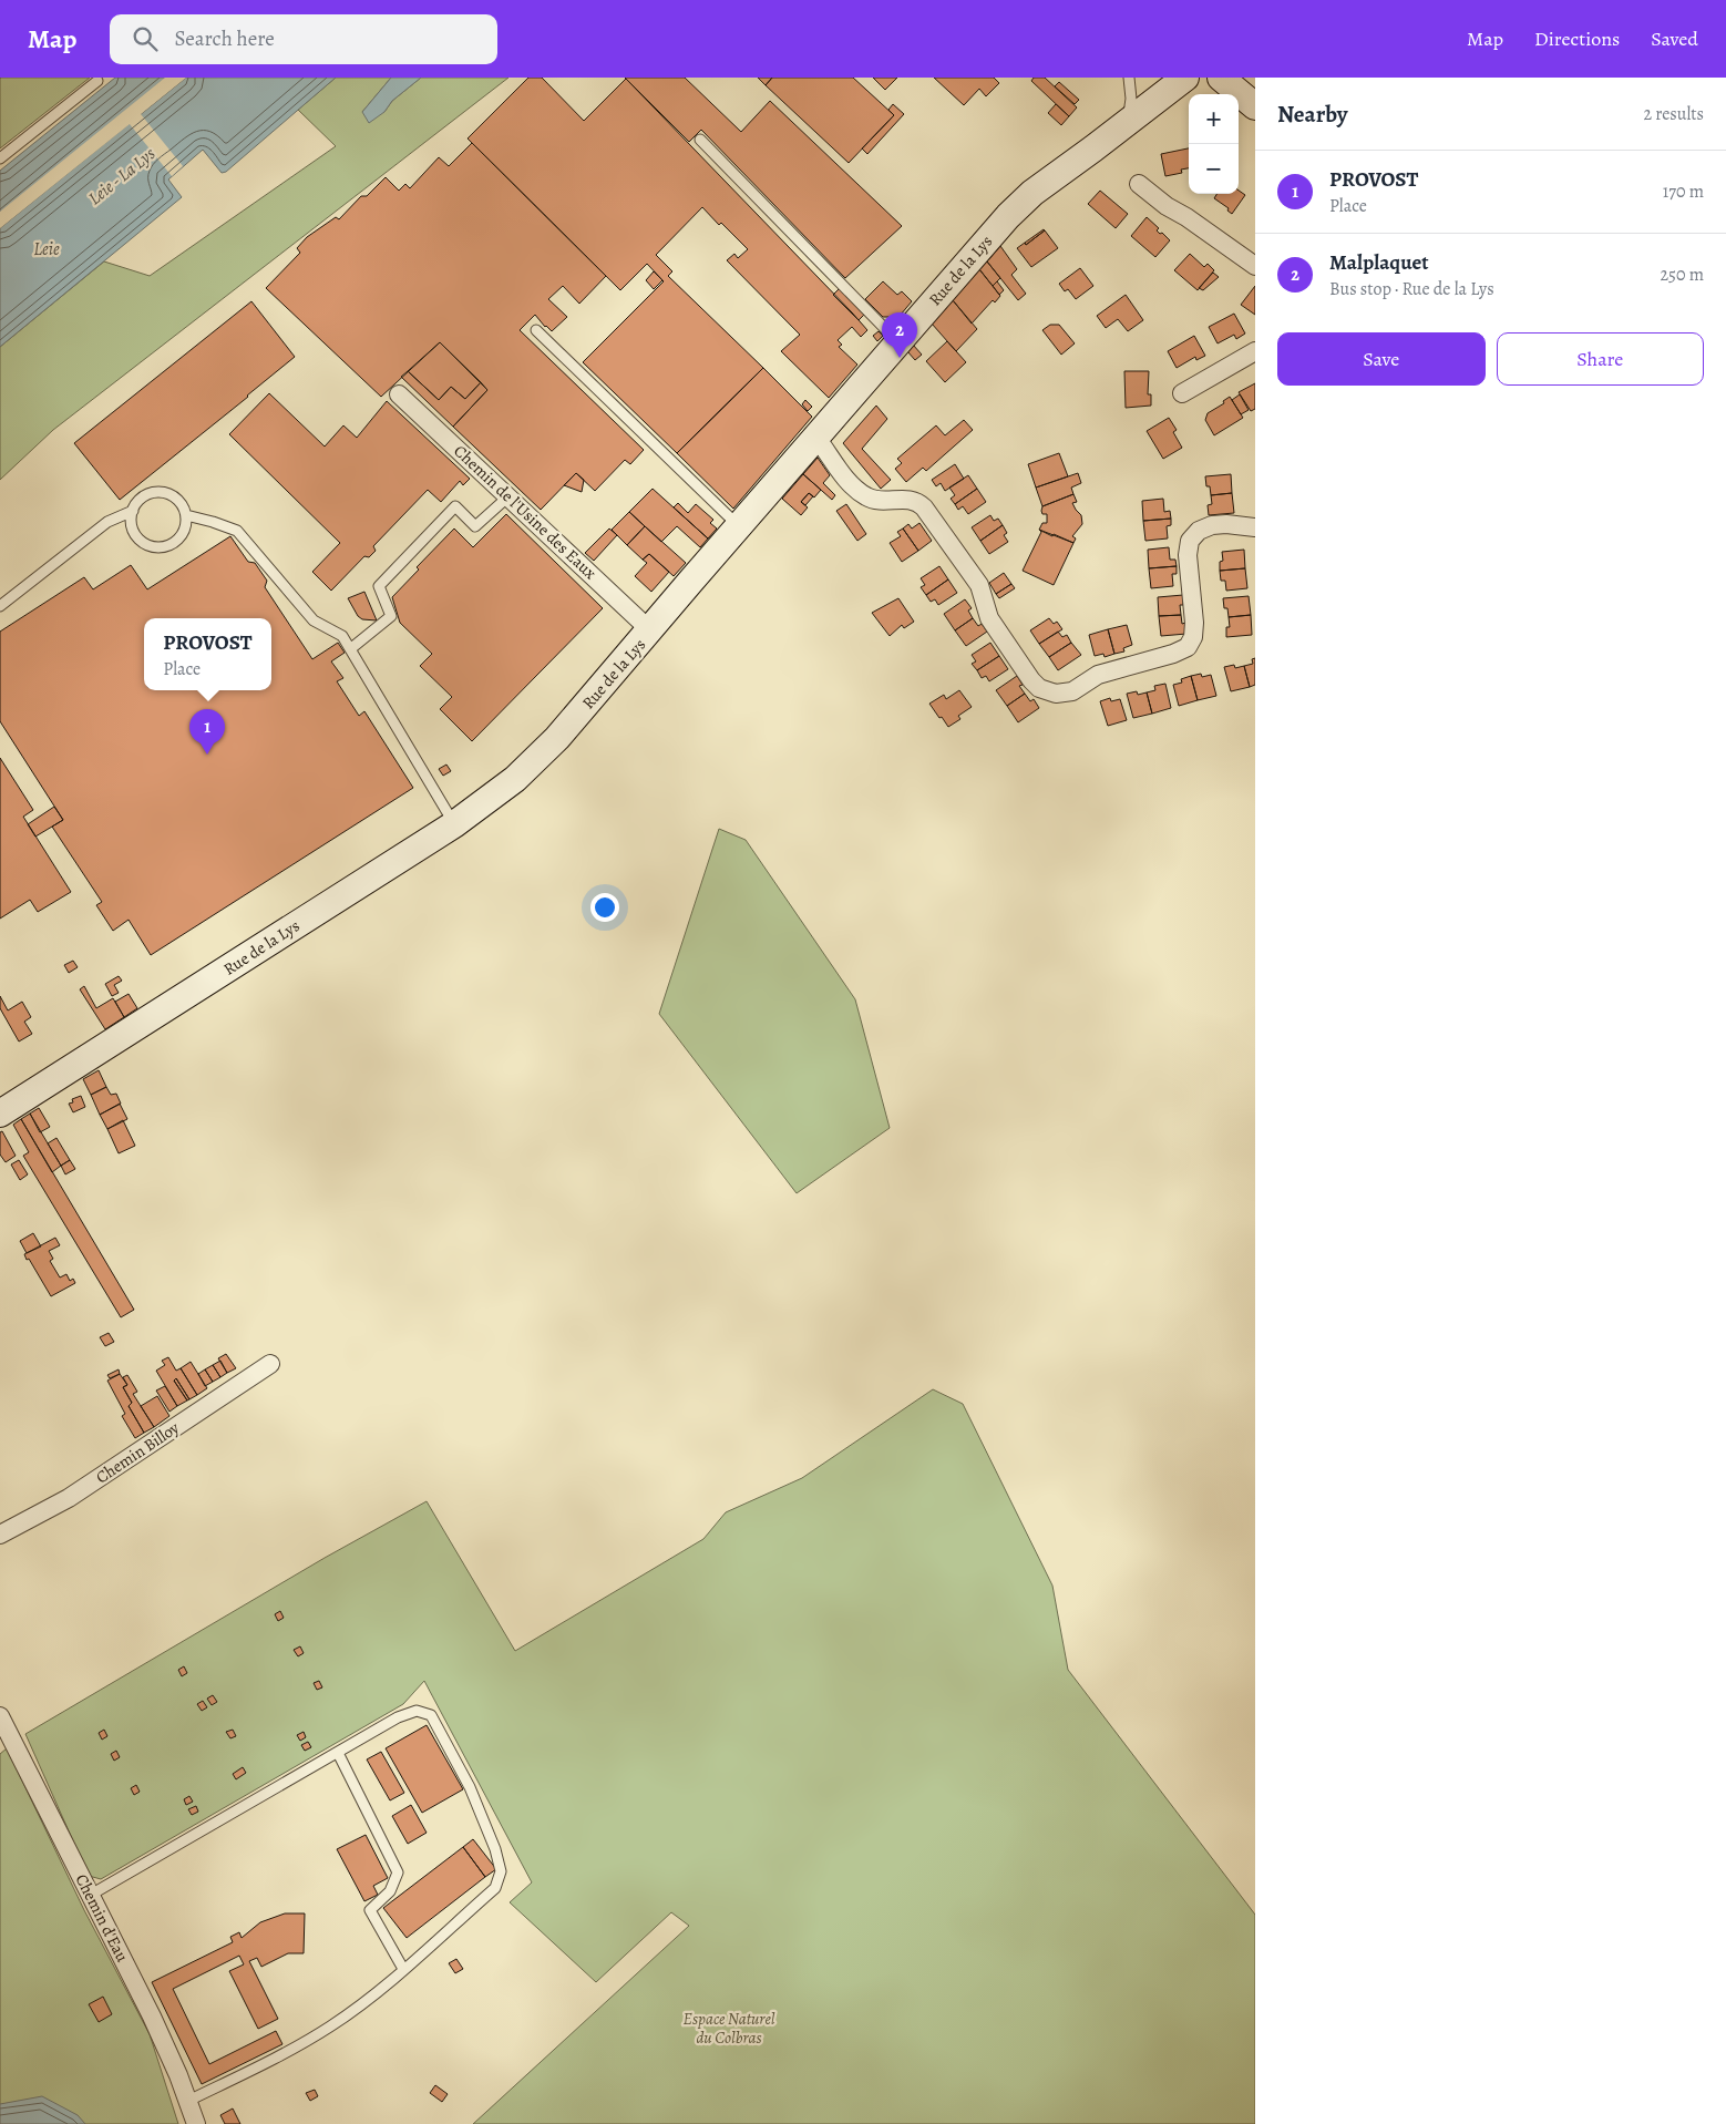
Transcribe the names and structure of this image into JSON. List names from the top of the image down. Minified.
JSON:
{"streets":{"main road":["Rue de la Lys"],"street":["Chemin de l'Usine des Eaux","Chemin Billoy","Chemin d'Eau"]},"crossings":[["Rue de la Lys","Chemin de l'Usine des Eaux"]],"water":["Leie - La Lys","Leie"],"parks":["Espace Naturel du Colbras"],"page":{"header":"Map","search":"Search here","nav":["Map","Directions","Saved"],"heading":["Nearby","2 results"],"map_buttons":["+","−"],"list":[{"mark":"1","name":"PROVOST","note":"Place","value":"170 m"},{"mark":"2","name":"Malplaquet","note":"Bus stop · Rue de la Lys","value":"250 m"}],"pins":["2","1"],"buttons":["Save","Share"],"popup":["PROVOST","Place"]}}
